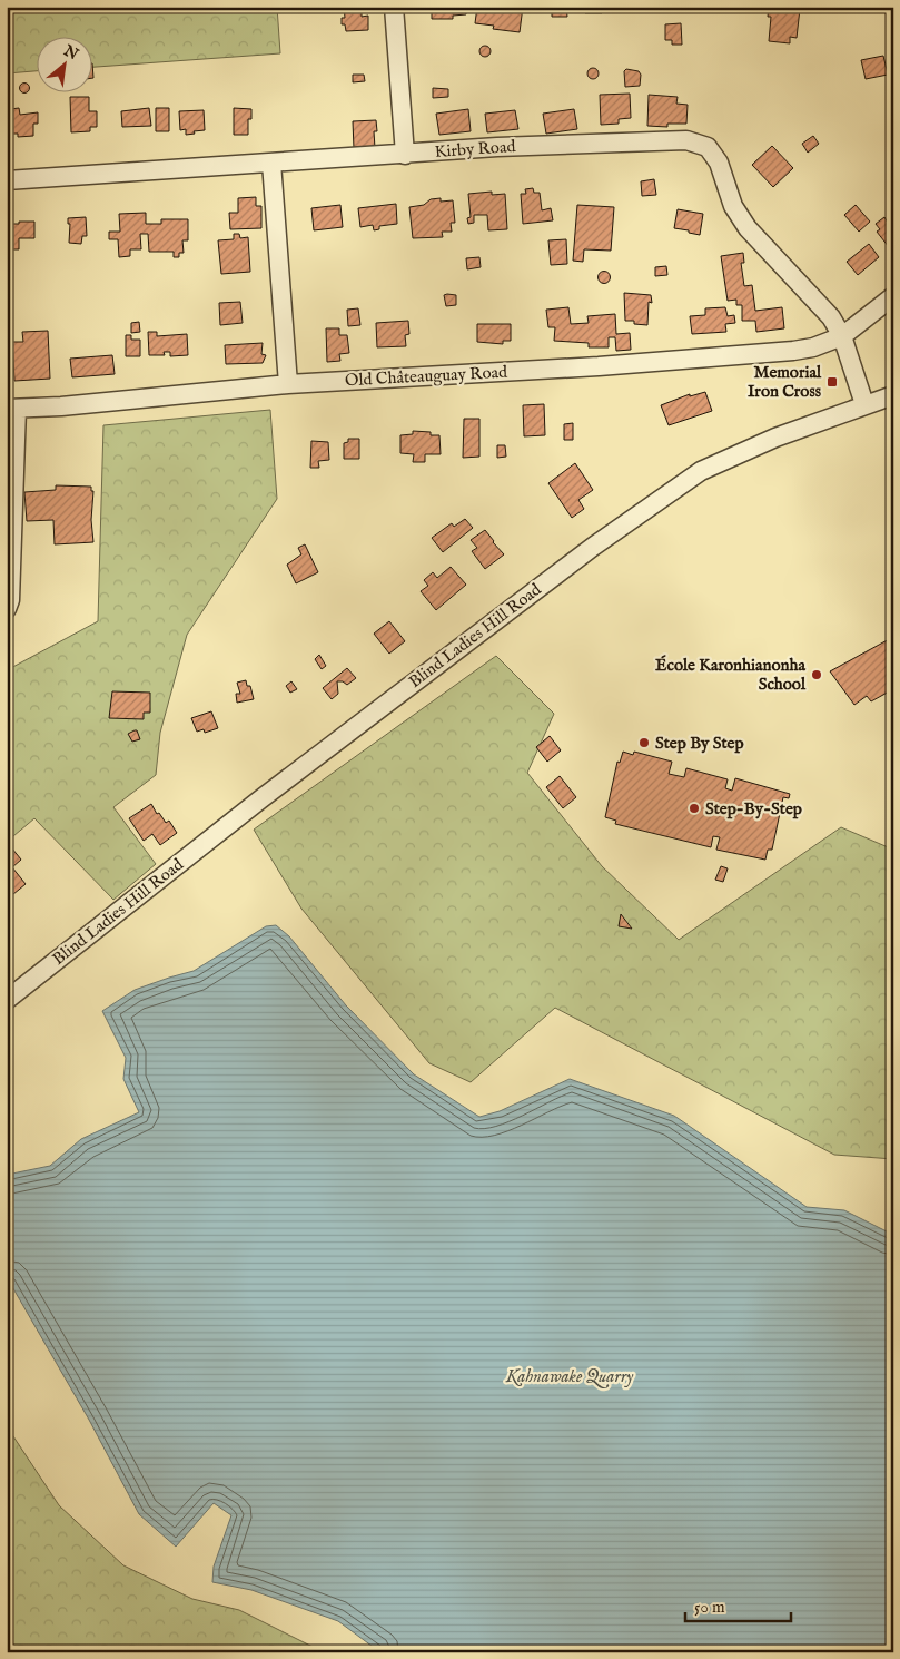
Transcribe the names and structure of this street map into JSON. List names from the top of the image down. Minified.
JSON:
{"streets":{"street":["Kirby Road","Old Châteauguay Road","Blind Ladies Hill Road"]},"crossings":[["Kirby Road","Old Châteauguay Road"]],"water":["Kahnawake Quarry"],"places":{"transit":["Memorial Iron Cross"],"other":["École Karonhianonha School","Step By Step","Step-By-Step"]},"scale_bar":"50 m","north":"top right"}
